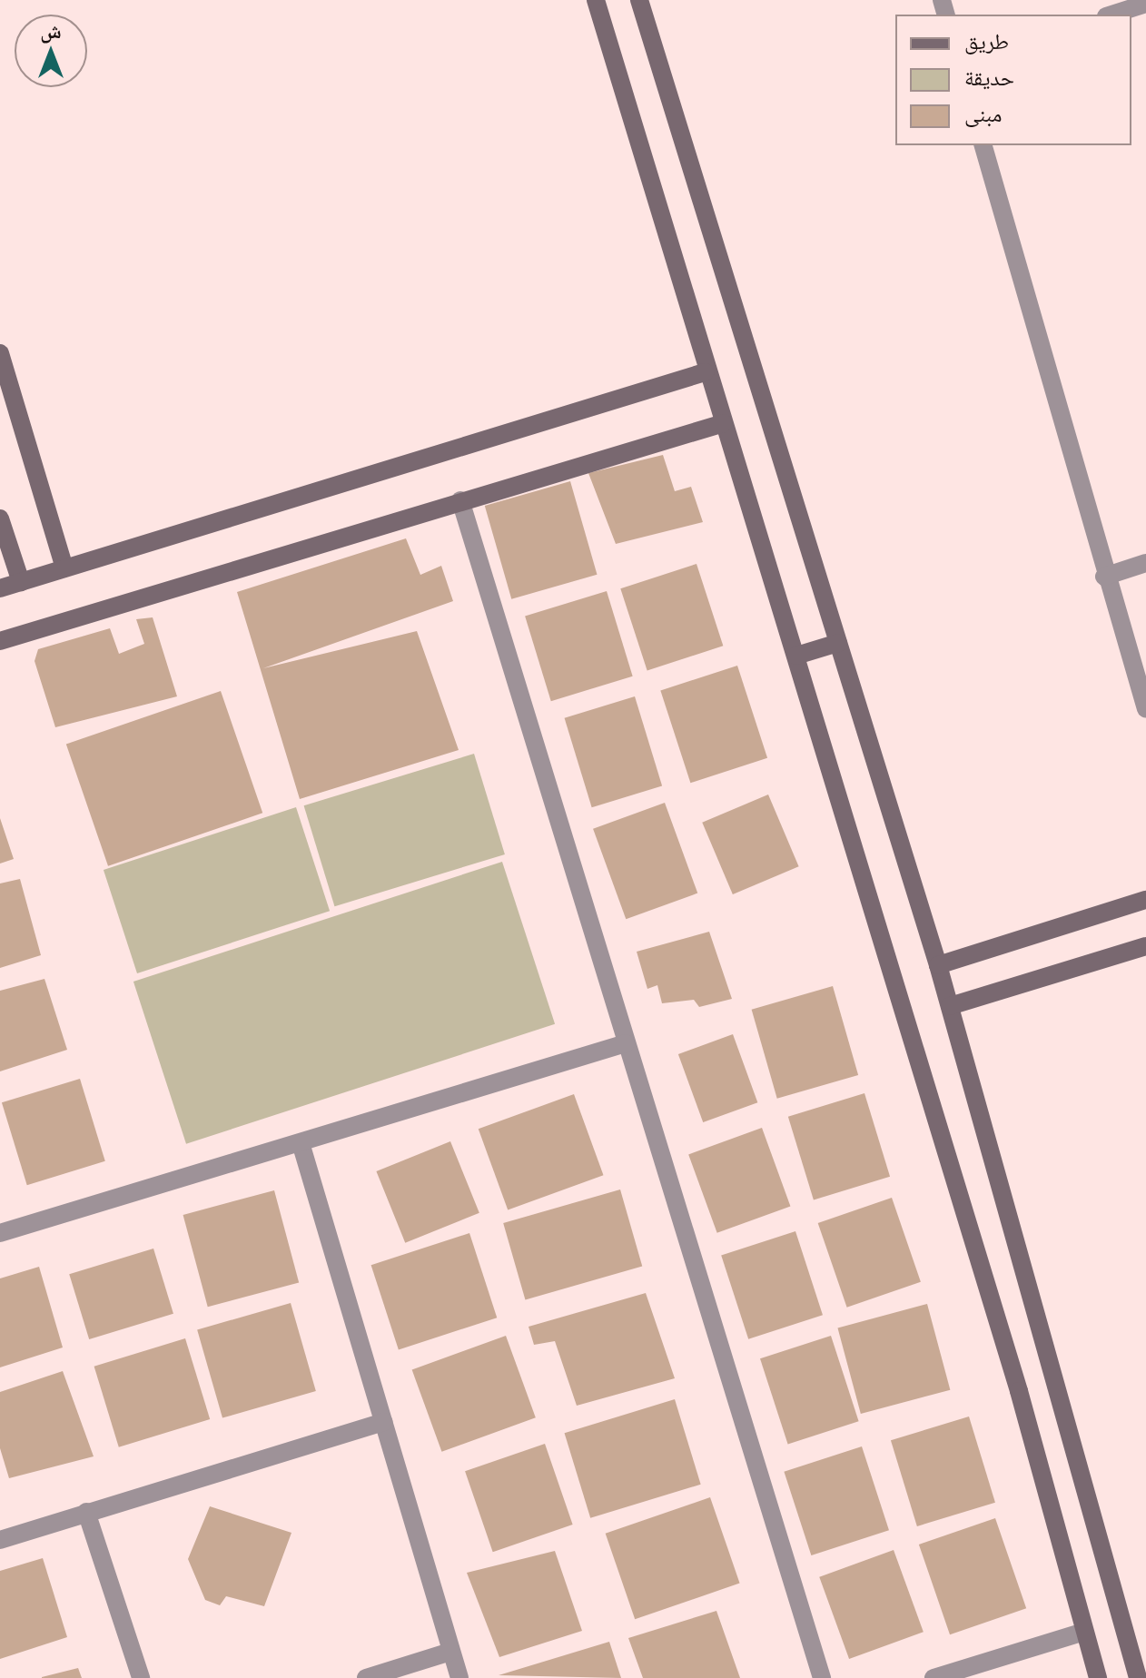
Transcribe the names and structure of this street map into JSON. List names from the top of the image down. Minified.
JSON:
{"legend":["طريق","حديقة","مبنى"],"north":"top"}
